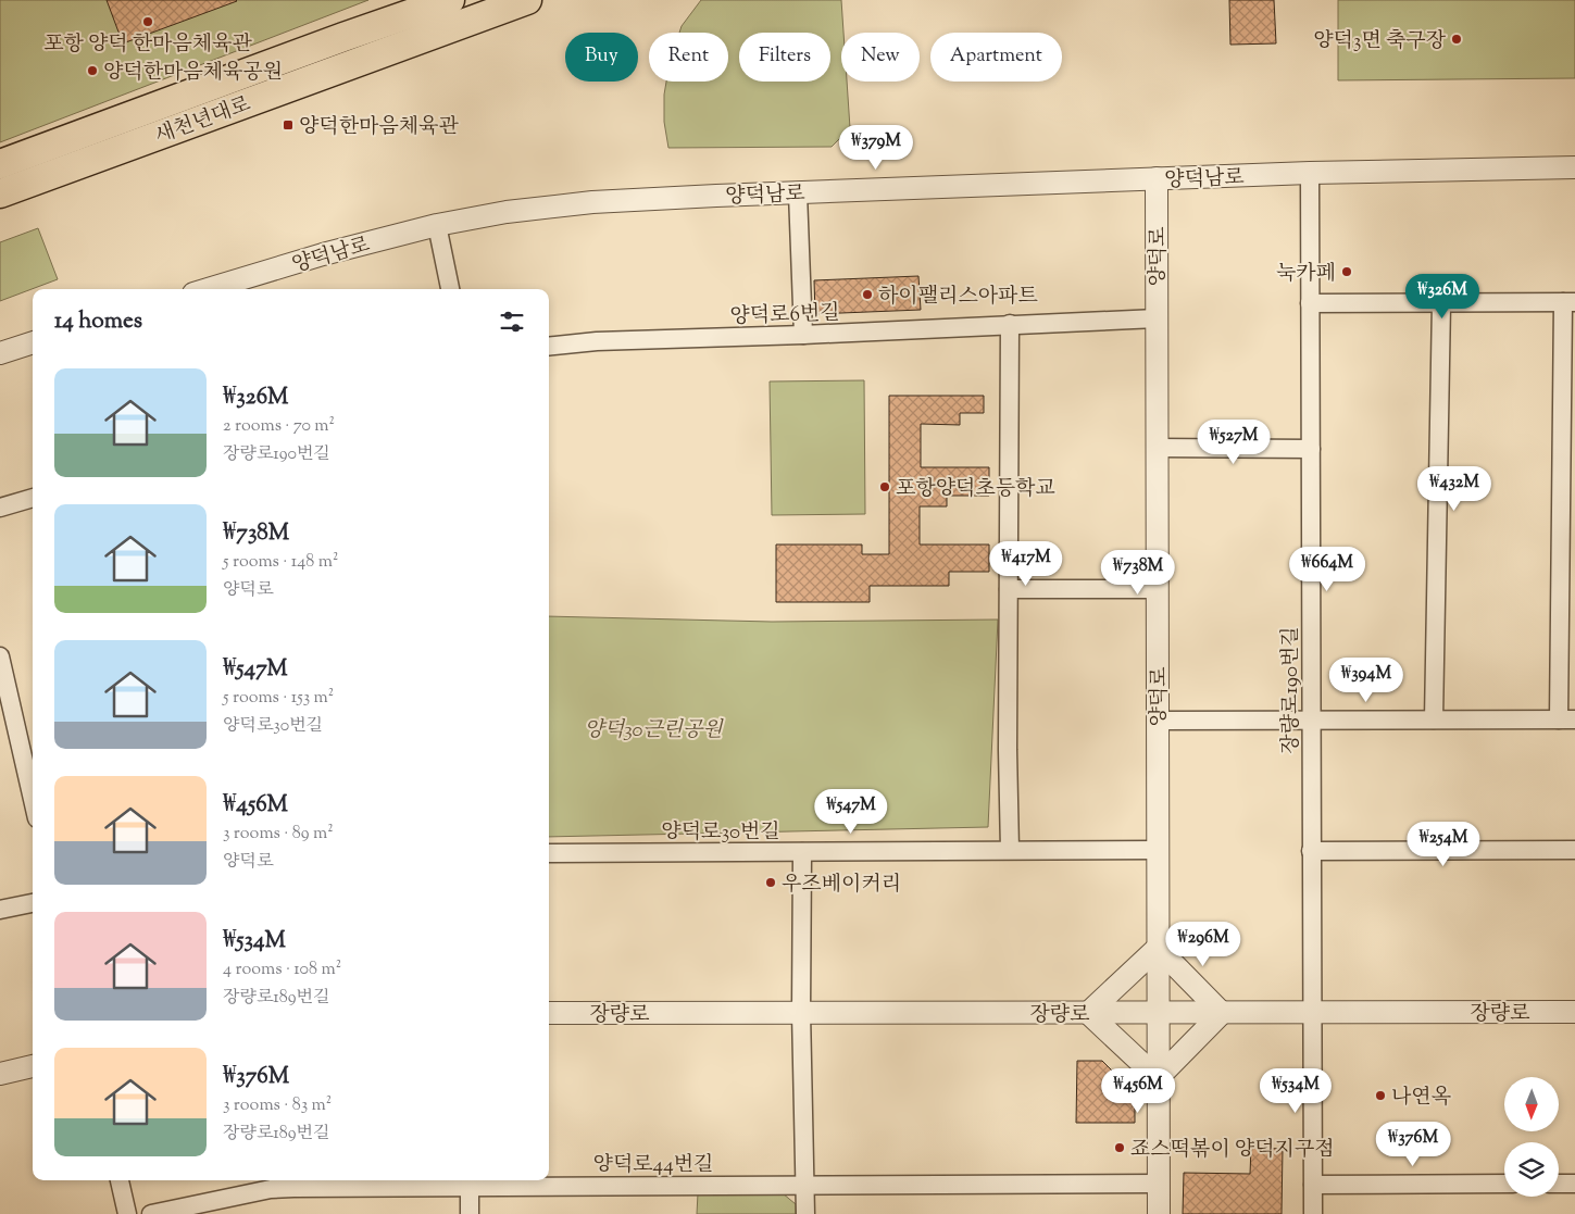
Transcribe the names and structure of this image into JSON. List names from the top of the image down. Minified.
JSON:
{"streets":{"main road":["새천년대로"],"street":["양덕남로","양덕로","양덕로6번길","장량로190번길","양덕로30번길","장량로","양덕로44번길"]},"crossings":[["양덕남로","양덕로"],["양덕남로","장량로190번길"],["양덕로","양덕로6번길"],["양덕로","양덕로30번길"],["양덕로","장량로"],["양덕로","양덕로44번길"],["장량로190번길","장량로"]],"parks":["양덕30근린공원"],"places":{"other":["포항 양덕 한마음체육관","양덕3면 축구장","양덕한마음체육공원","눅카페","하이팰리스아파트","포항양덕초등학교","우즈베이커리","나연옥","죠스떡볶이 양덕지구점"],"transit":["양덕한마음체육관"]},"north":"bottom","page":{"chip":["Buy","Rent","Filters","New","Apartment"],"price":["₩379M","₩326M","₩527M","₩432M","₩417M","₩664M","₩738M","₩394M","₩547M","₩254M","₩296M","₩456M","₩534M","₩376M"],"heading":"14 homes","list":[{"name":"₩326M","note":"2 rooms · 70 m² · 장량로190번길"},{"name":"₩738M","note":"5 rooms · 148 m² · 양덕로"},{"name":"₩547M","note":"5 rooms · 153 m² · 양덕로30번길"},{"name":"₩456M","note":"3 rooms · 89 m² · 양덕로"},{"name":"₩534M","note":"4 rooms · 108 m² · 장량로189번길"},{"name":"₩376M","note":"3 rooms · 83 m² · 장량로189번길"}]}}
